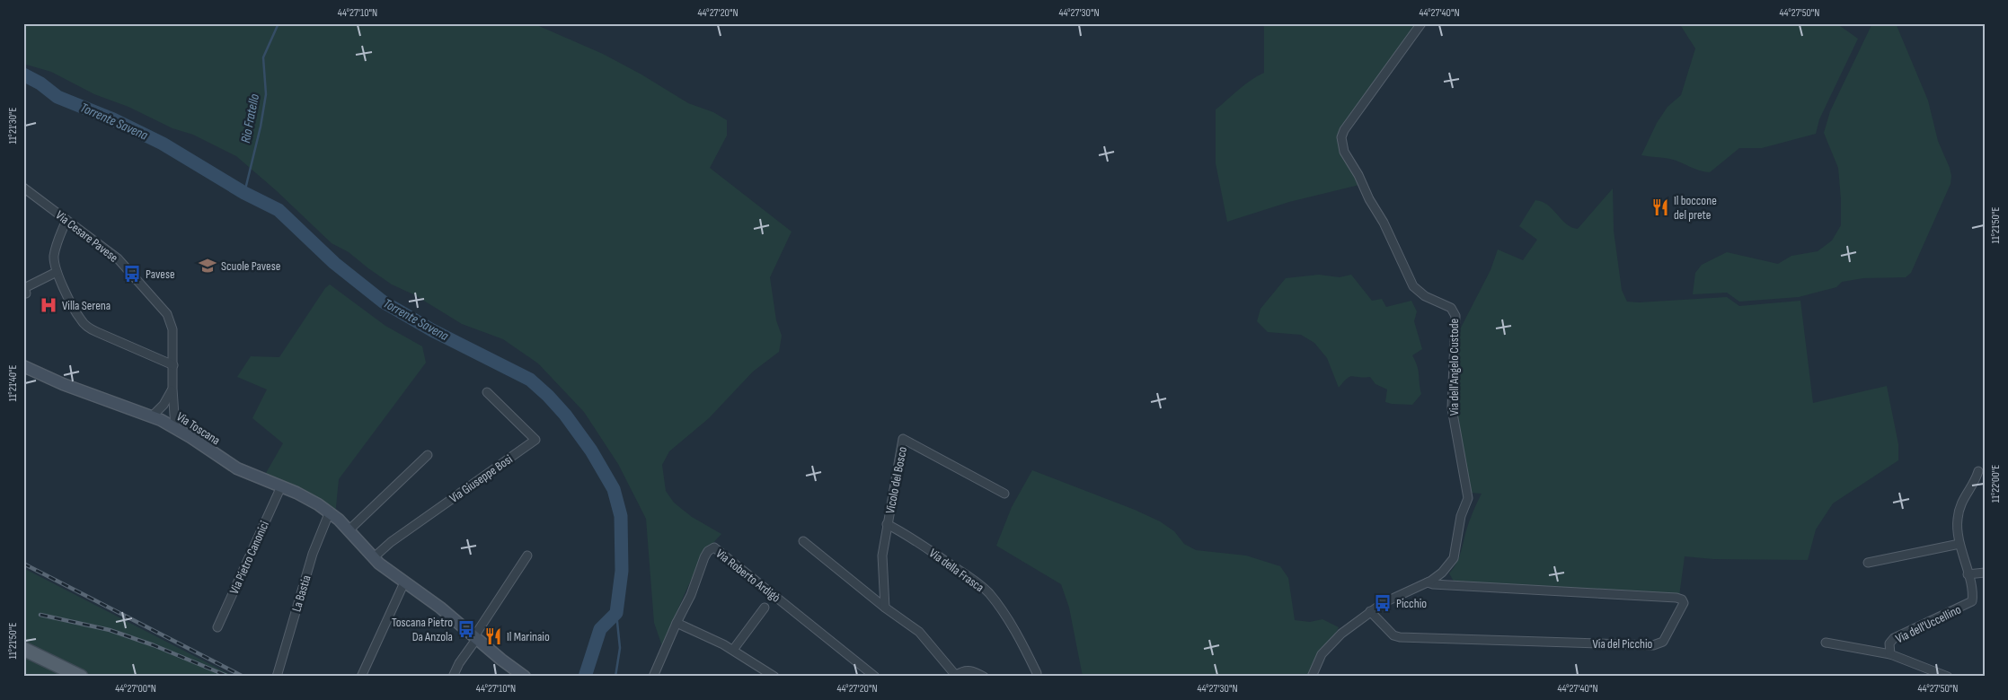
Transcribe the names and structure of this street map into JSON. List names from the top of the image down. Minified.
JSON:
{"streets":{"main road":["Via Toscana"],"street":["Via Cesare Pavese","Via dell'Angelo Custode","Via Giuseppe Bosi","Vicolo del Bosco","Via Pietro Canonici","Via della Frasca","Via Roberto Ardigò","La Bastia","Via dell'Uccellino","Via del Picchio"]},"crossings":[["Via Cesare Pavese","Via Toscana"],["Via dell'Angelo Custode","Via del Picchio"],["Via Toscana","Via Giuseppe Bosi"],["Via Toscana","Via Pietro Canonici"],["Via Toscana","La Bastia"],["Vicolo del Bosco","Via della Frasca"]],"water":["Rio Fratello","Torrente Savena"],"places":{"restaurant":["Il boccone del prete","Il Marinaio"],"school or university":["Scuole Pavese"],"bus stop":["Pavese","Picchio","Toscana Pietro Da Anzola"],"hospital":["Villa Serena"]},"coordinates":["44°27'10\"N","44°27'20\"N","44°27'30\"N","44°27'40\"N","44°27'50\"N","11°21'30\"E","11°21'50\"E","11°21'40\"E","11°22'00\"E","44°27'00\"N"]}
